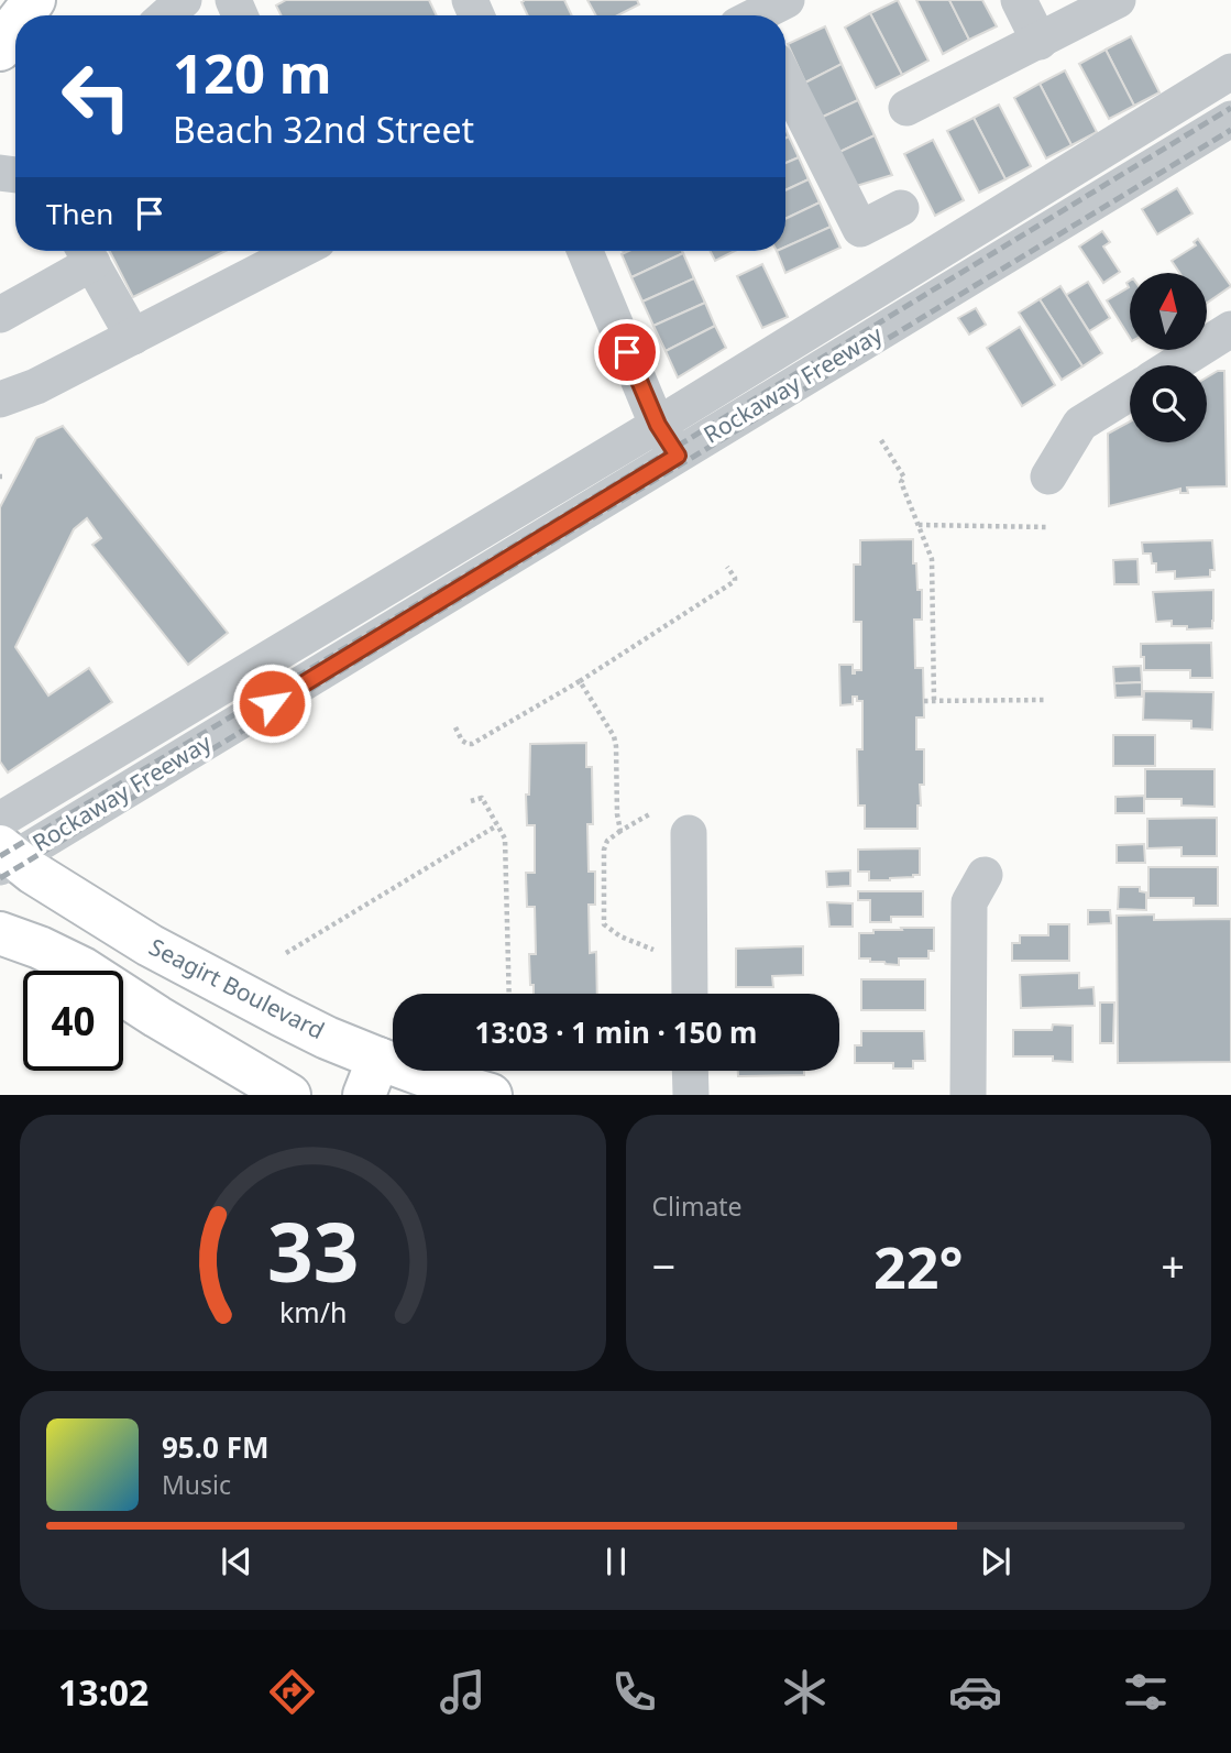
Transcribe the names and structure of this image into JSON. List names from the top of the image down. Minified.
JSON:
{"streets":{"main road":["Seagirt Boulevard"],"street":["Rockaway Freeway"]},"crossings":[["Rockaway Freeway","Seagirt Boulevard"]],"north":"top","page":{"turn":["120 m","Beach 32nd Street"],"then":"Then","limit":"40","trip":"13:03 · 1 min · 150 m","tile":"Climate","heat":["−","22°","+"],"song":["95.0 FM","Music"],"tabs":"13:02","gauge":["33","km/h"]}}
